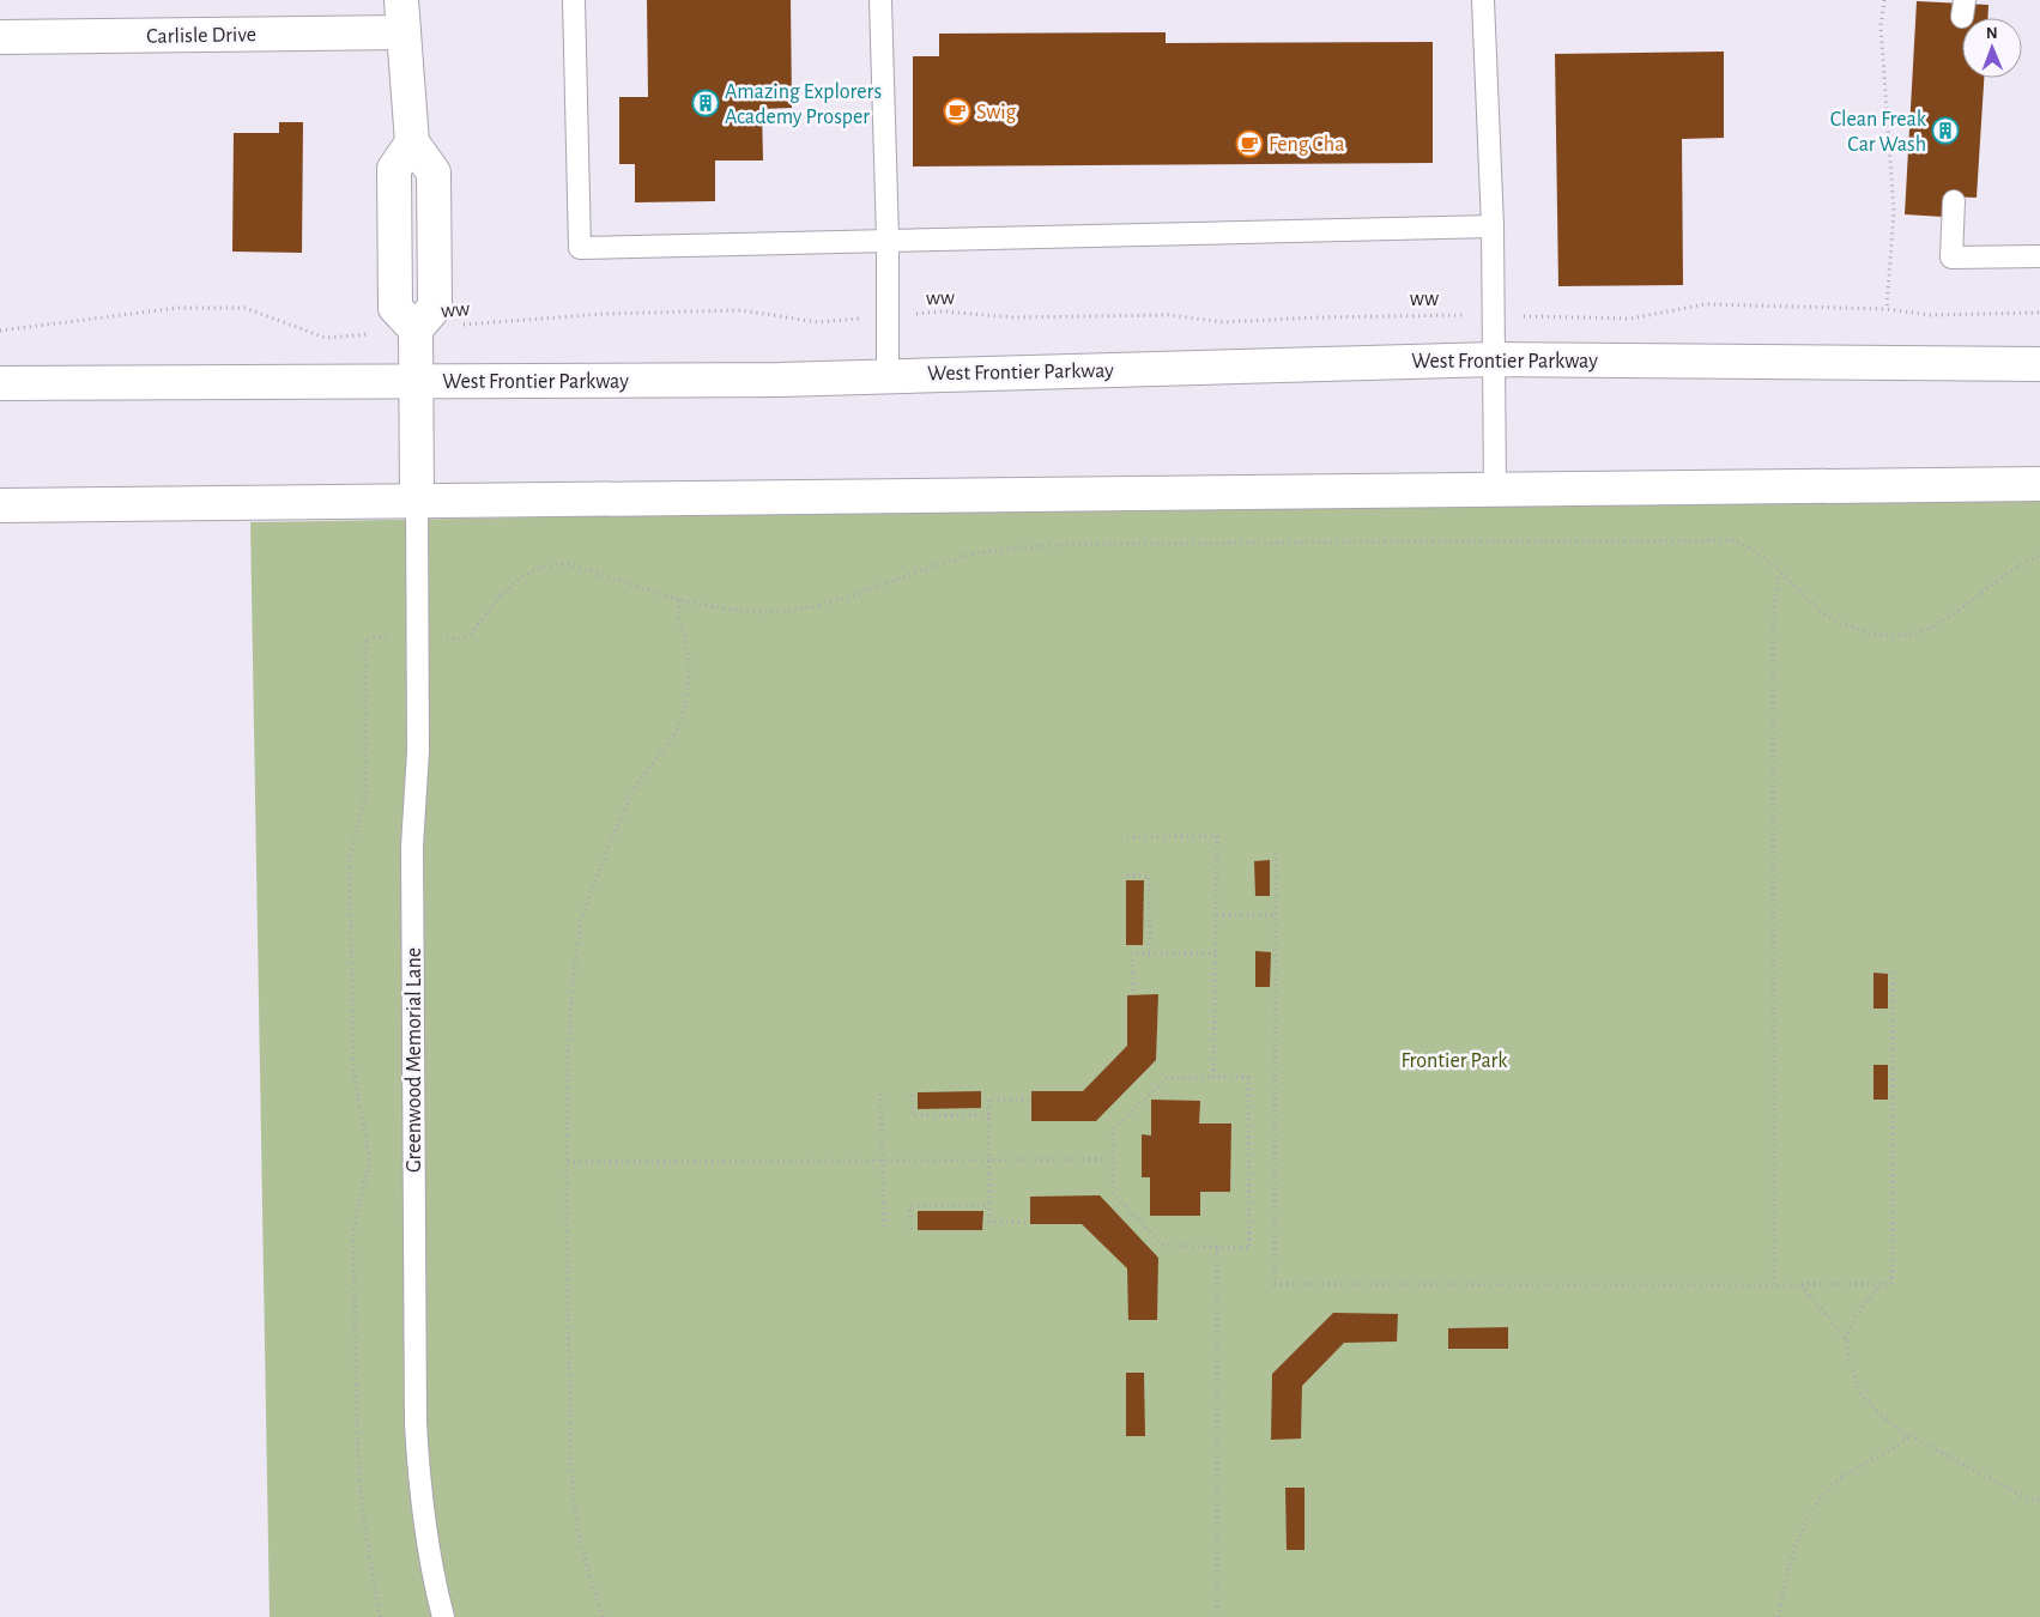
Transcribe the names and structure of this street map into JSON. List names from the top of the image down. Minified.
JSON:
{"streets":{"street":["Carlisle Drive","West Frontier Parkway"],"lane":["Greenwood Memorial Lane"],"path":["ww"]},"parks":["Frontier Park"],"places":{"building":["Amazing Explorers Academy Prosper","Clean Freak Car Wash"],"cafe":["Swig","Feng Cha"]},"north":"top"}
